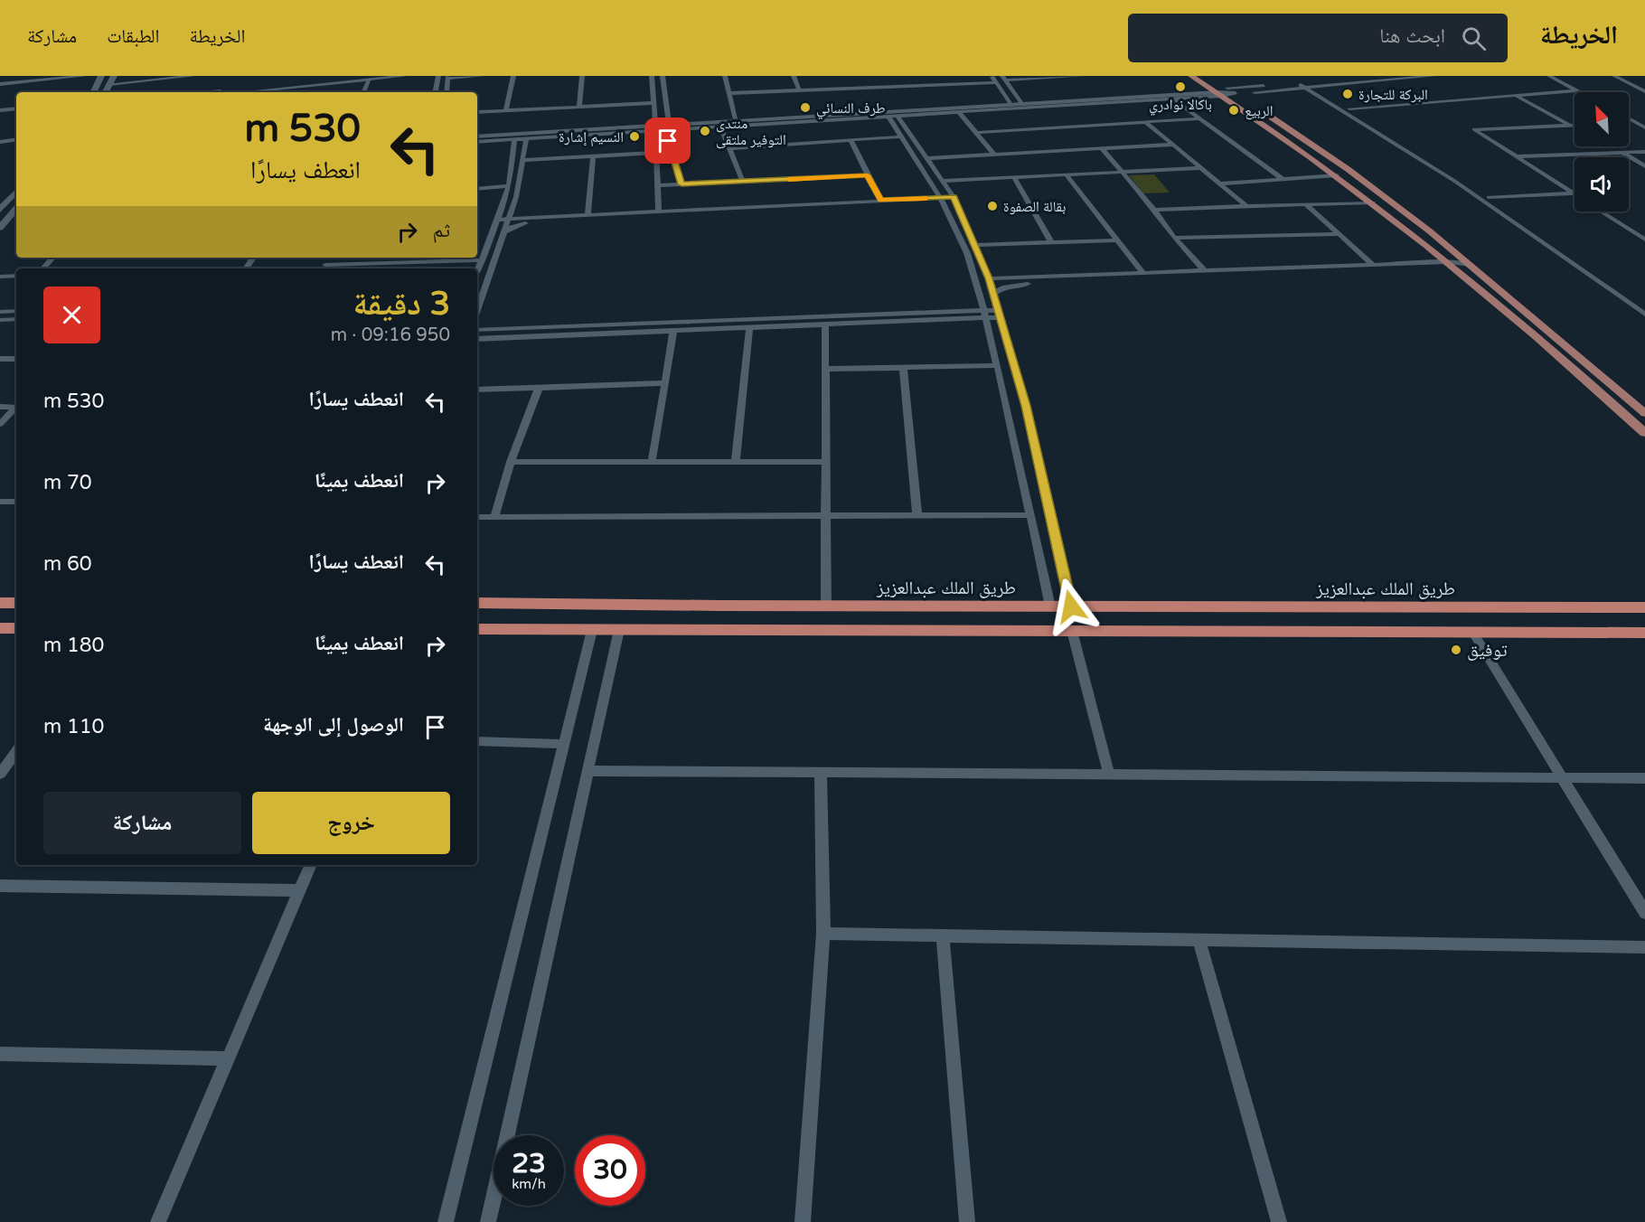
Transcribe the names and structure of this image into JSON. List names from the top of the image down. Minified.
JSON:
{"streets":{"highway":["طريق الملك عبدالعزيز"]},"places":["باكالا نوادري","البركة للتجارة","طرف النسائي","الربيع","منتدى التوفير ملتقى","النسيم إشارة","بقالة الصفوة","توفيق"],"north":"top left","page":{"header":"الخريطة","search":"ابحث هنا","nav":["الخريطة","الطبقات","مشاركة"],"turn":["530 m","انعطف يسارًا"],"then":"ثم","heading":["3 دقيقة","950 m · 09:16"],"list":[{"name":"انعطف يسارًا","value":"530 m"},{"name":"انعطف يمينًا","value":"70 m"},{"name":"انعطف يسارًا","value":"60 m"},{"name":"انعطف يمينًا","value":"180 m"},{"name":"الوصول إلى الوجهة","value":"110 m"}],"buttons":["خروج","مشاركة"],"speed":"23 km/h","limit":"30"}}
